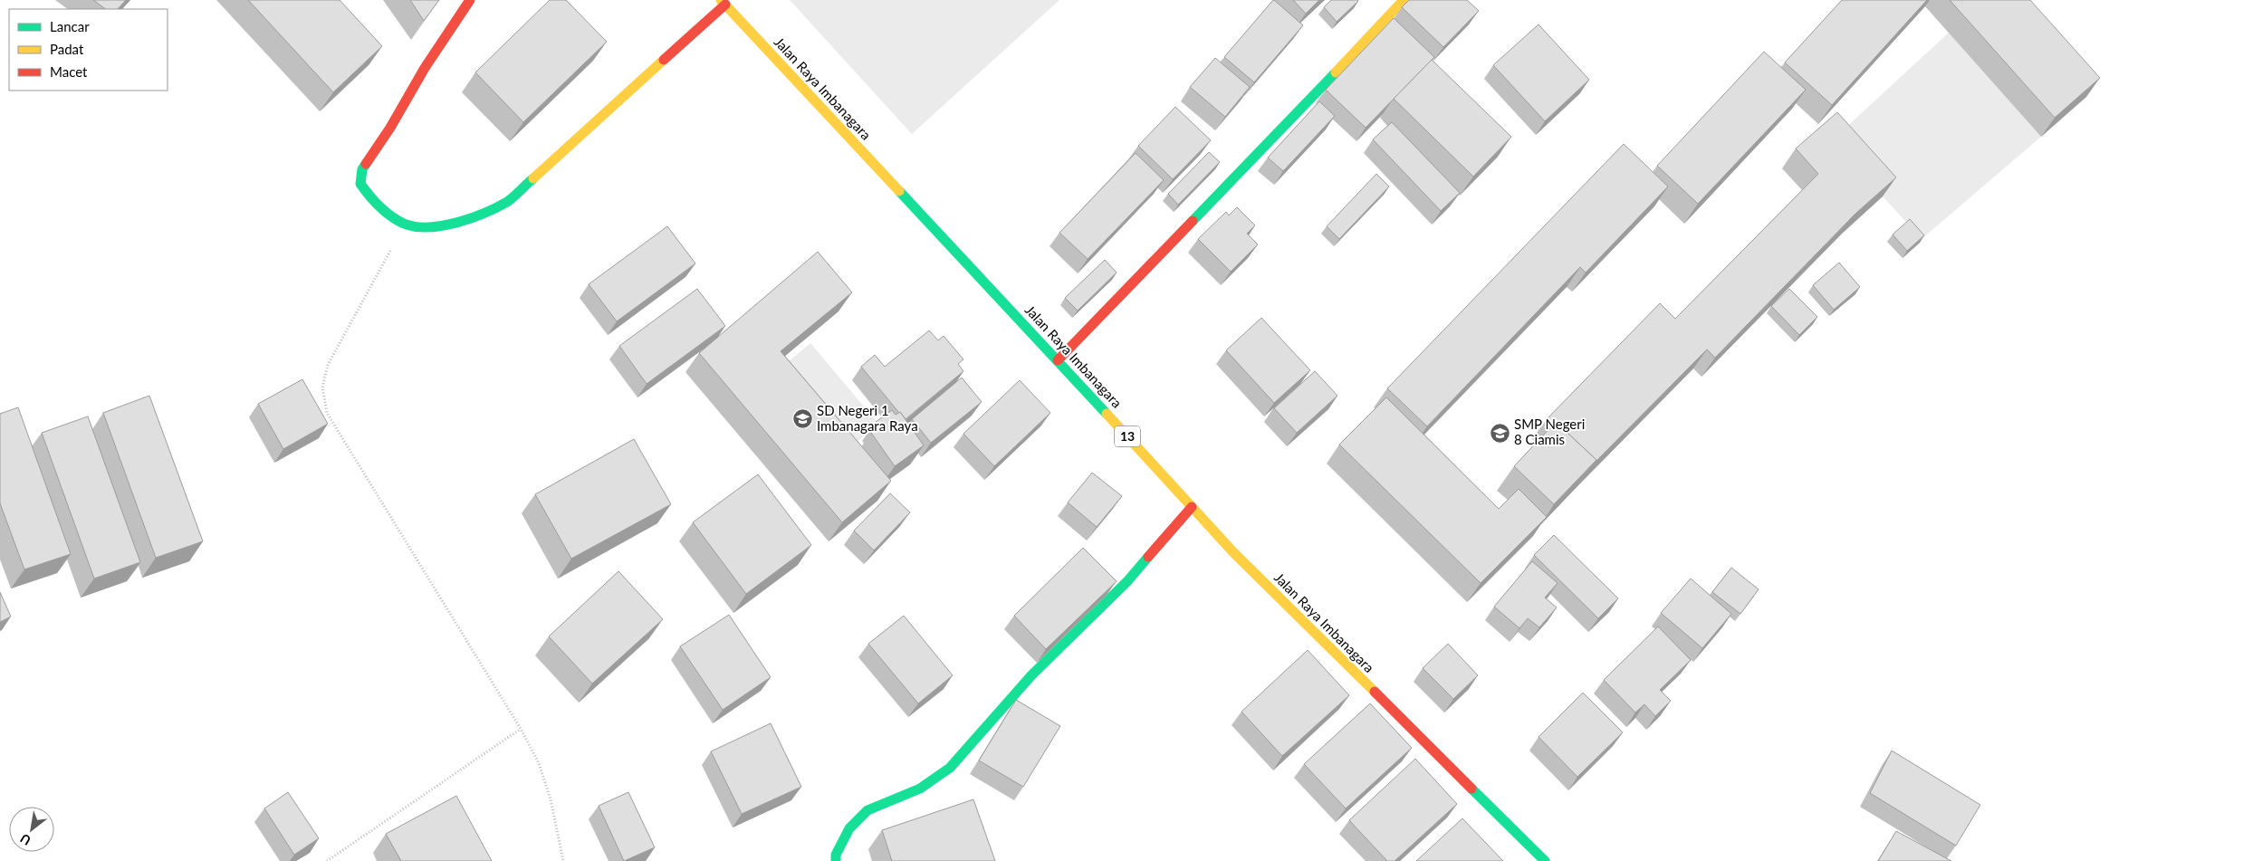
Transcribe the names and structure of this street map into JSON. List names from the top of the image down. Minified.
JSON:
{"streets":{"main road":["Jalan Raya Imbanagara","13"]},"places":{"school or university":["SD Negeri 1 Imbanagara Raya","SMP Negeri 8 Ciamis"]},"legend":["Lancar","Padat","Macet"],"north":"bottom left"}
